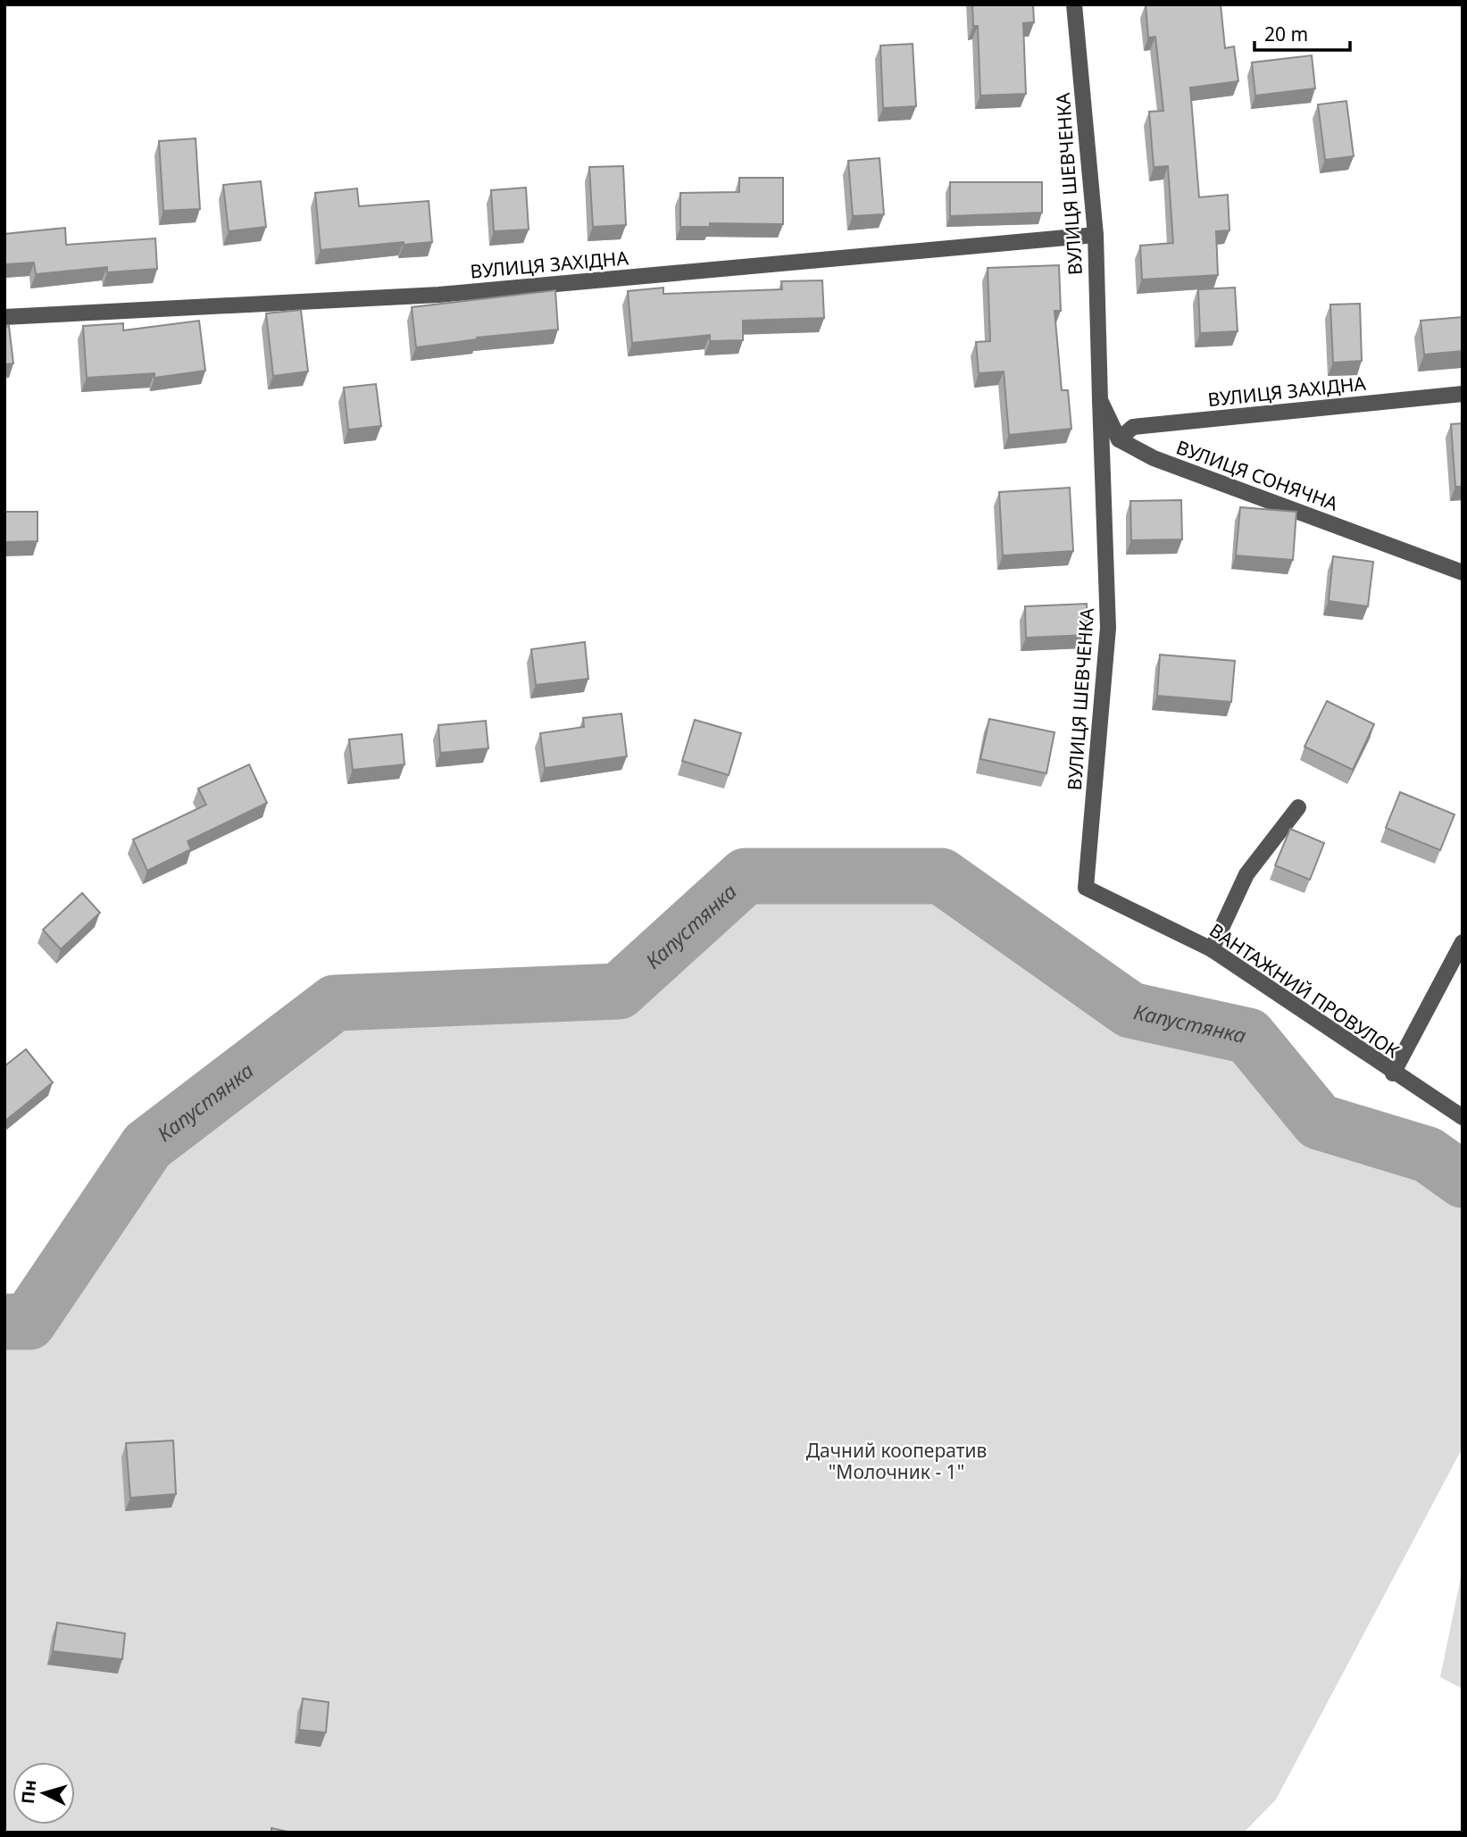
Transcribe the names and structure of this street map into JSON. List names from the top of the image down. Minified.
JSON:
{"streets":{"street":["ВУЛИЦЯ ШЕВЧЕНКА","ВУЛИЦЯ ЗАХІДНА","ВУЛИЦЯ СОНЯЧНА","ВАНТАЖНИЙ ПРОВУЛОК"]},"crossings":[["ВУЛИЦЯ ШЕВЧЕНКА","ВУЛИЦЯ ЗАХІДНА"],["ВУЛИЦЯ ШЕВЧЕНКА","ВАНТАЖНИЙ ПРОВУЛОК"],["ВУЛИЦЯ ЗАХІДНА","ВУЛИЦЯ СОНЯЧНА"]],"water":["Капустянка"],"parks":["Дачний кооператив \"Молочник - 1\""],"scale_bar":"20 m","north":"left"}
